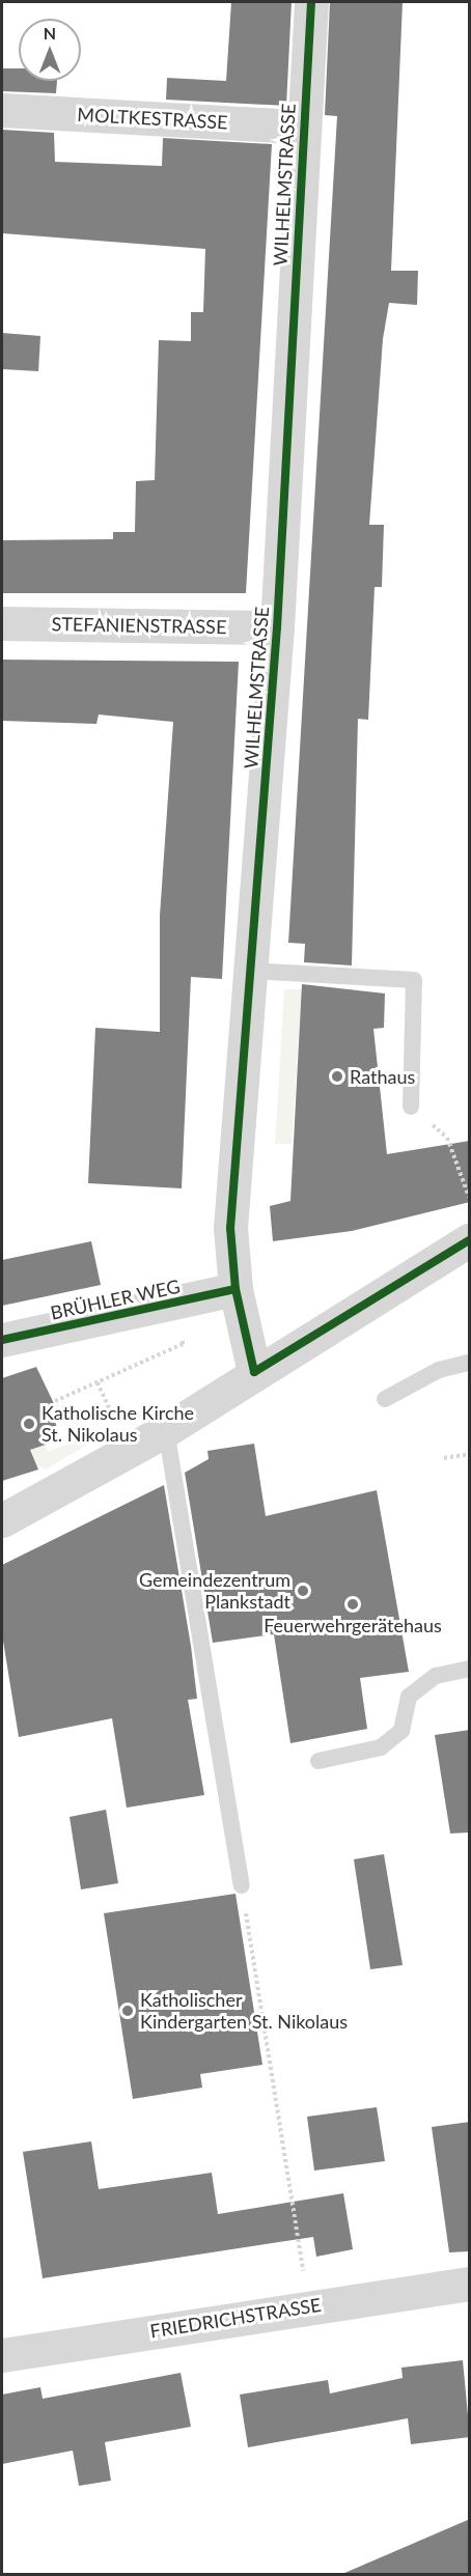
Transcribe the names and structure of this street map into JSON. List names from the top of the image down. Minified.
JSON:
{"streets":{"street":["MOLTKESTRASSE","WILHELMSTRASSE","STEFANIENSTRASSE","BRÜHLER WEG","FRIEDRICHSTRASSE"]},"crossings":[["MOLTKESTRASSE","WILHELMSTRASSE"],["WILHELMSTRASSE","STEFANIENSTRASSE"],["WILHELMSTRASSE","BRÜHLER WEG"]],"places":["Rathaus","Katholische Kirche St. Nikolaus","Gemeindezentrum Plankstadt","Feuerwehrgerätehaus","Katholischer Kindergarten St. Nikolaus"],"north":"top"}
